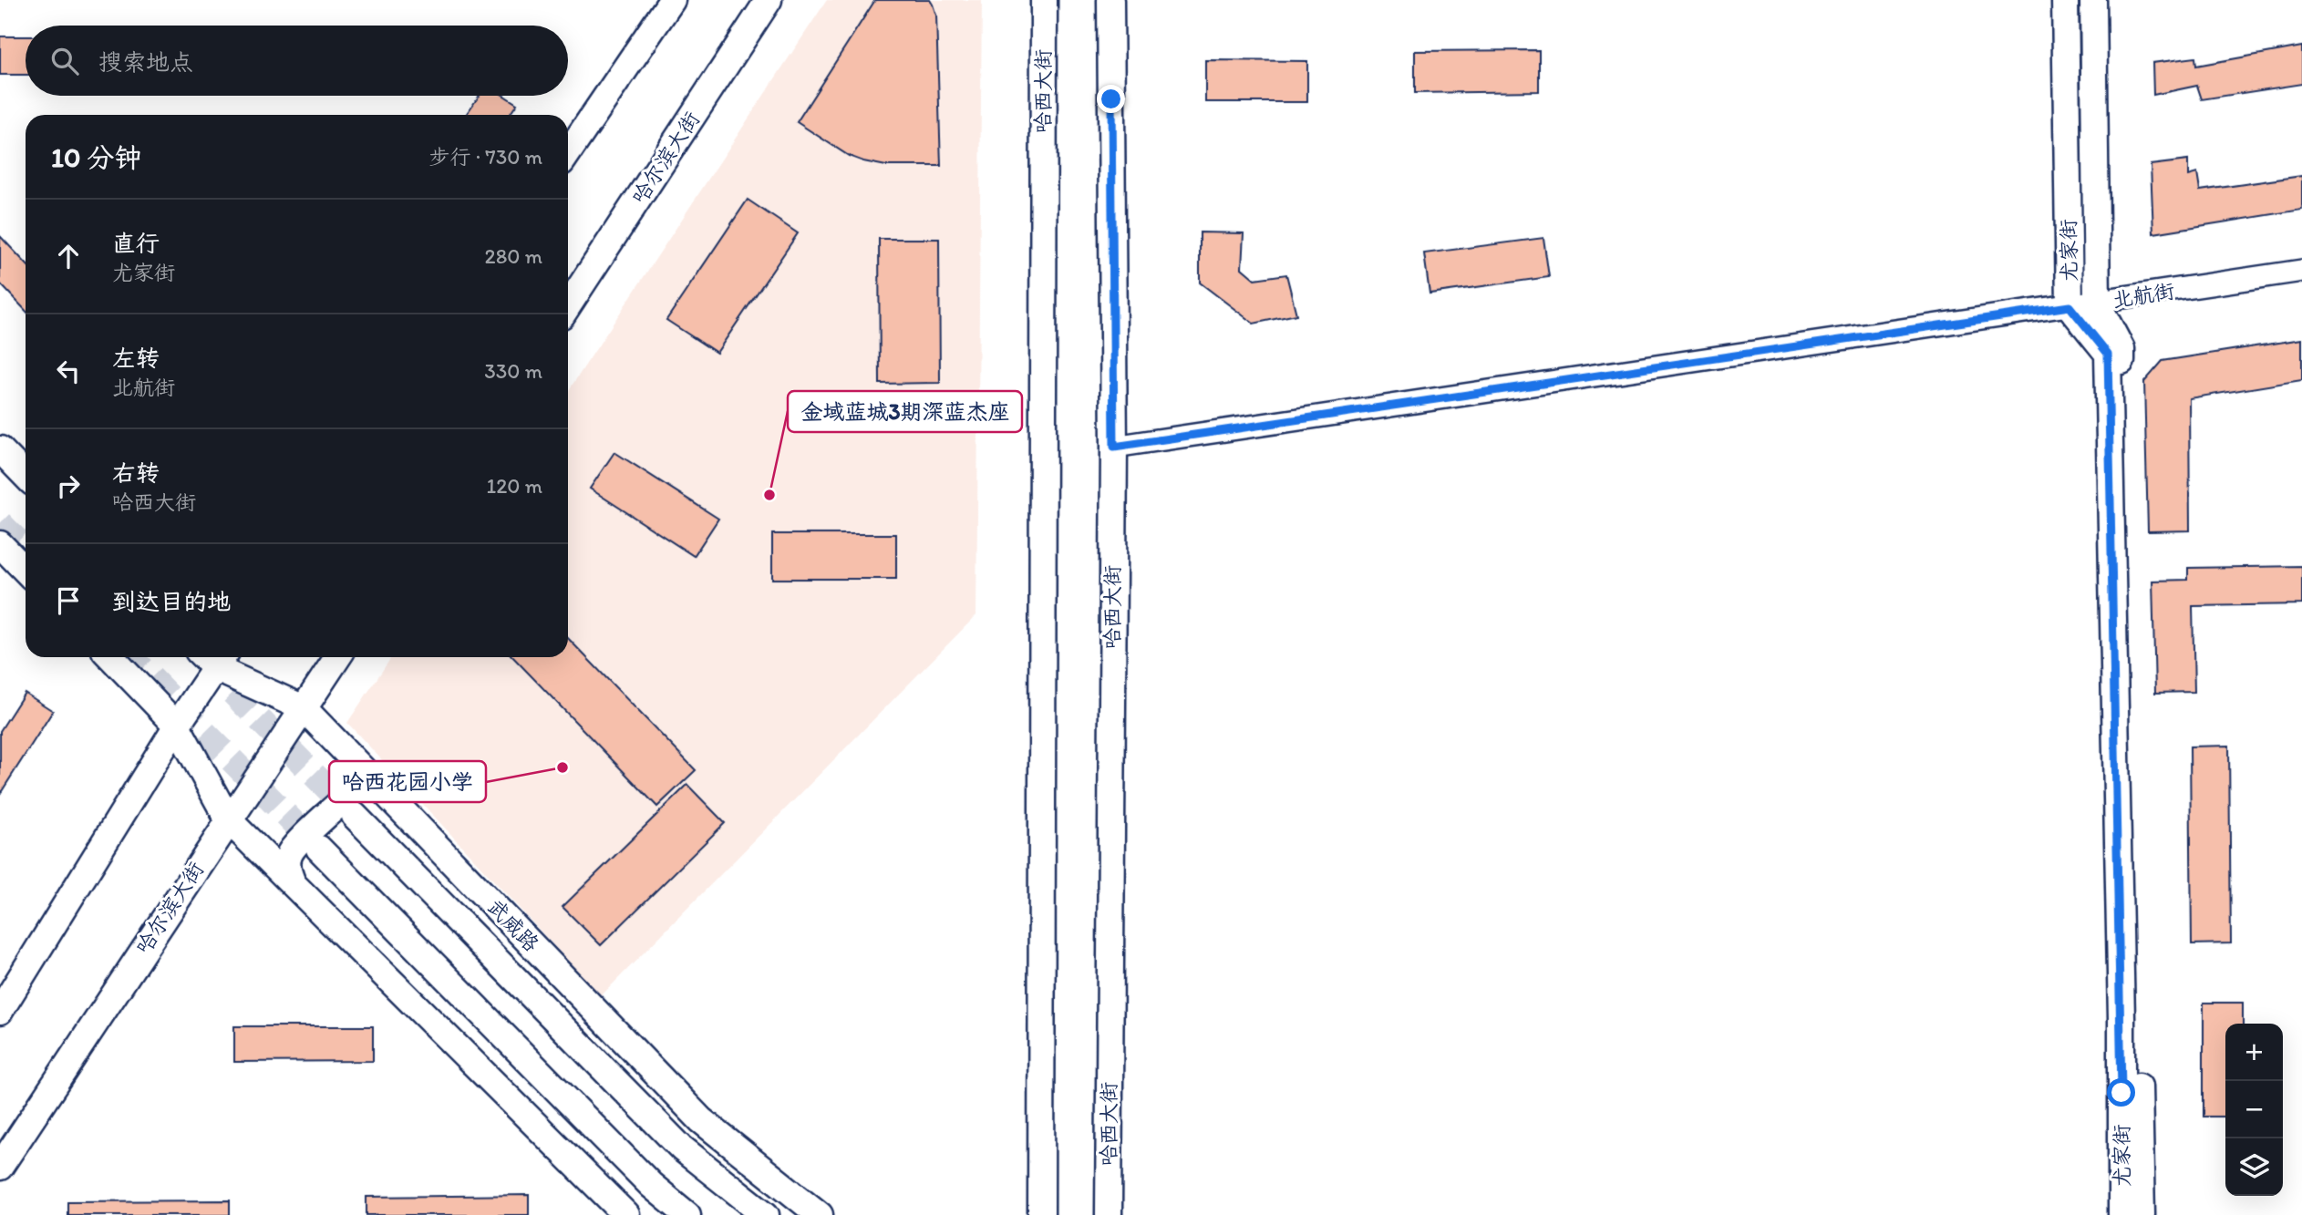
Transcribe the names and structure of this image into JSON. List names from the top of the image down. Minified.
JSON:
{"streets":{"main road":["哈西大街","哈尔滨大街","尤家街","武威路"],"street":["北航街"]},"crossings":[["哈西大街","北航街"],["哈尔滨大街","武威路"],["尤家街","北航街"]],"places":["金域蓝城3期深蓝杰座","哈西花园小学"],"page":{"search":"搜索地点","heading":["10 分钟","步行 · 730 m"],"list":[["直行","尤家街","280 m"],["左转","北航街","330 m"],["右转","哈西大街","120 m"],"到达目的地"],"map_buttons":["+","−"]}}
